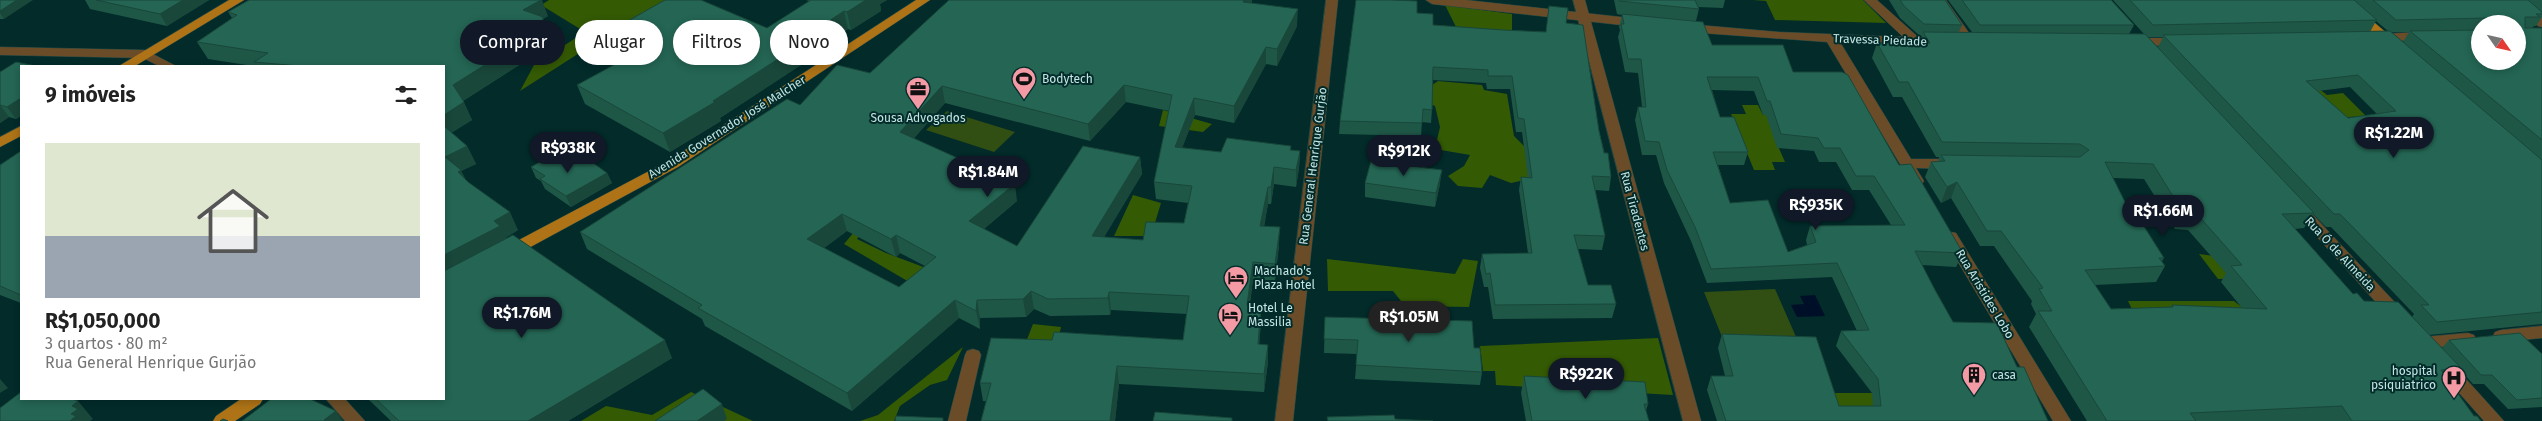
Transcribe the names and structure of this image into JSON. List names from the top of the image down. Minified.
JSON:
{"streets":{"main road":["Avenida Governador José Malcher"],"street":["Travessa Piedade","Rua General Henrique Gurjão","Rua Tiradentes","Rua Ó de Almeida","Rua Aristides Lobo"]},"places":{"sports":["Bodytech"],"office":["Sousa Advogados"],"hotel":["Machado's Plaza Hotel","Hotel Le Massilia"],"building":["casa"],"hospital":["hospital psiquiatrico"]},"north":"bottom right","page":{"chip":["Comprar","Alugar","Filtros","Novo"],"heading":"9 imóveis","price":["R$1.22M","R$938K","R$912K","R$1.84M","R$935K","R$1.66M","R$1.76M","R$1.05M","R$922K"],"list":[{"name":"R$1,050,000","note":"3 quartos · 80 m² · Rua General Henrique Gurjão"}]}}
